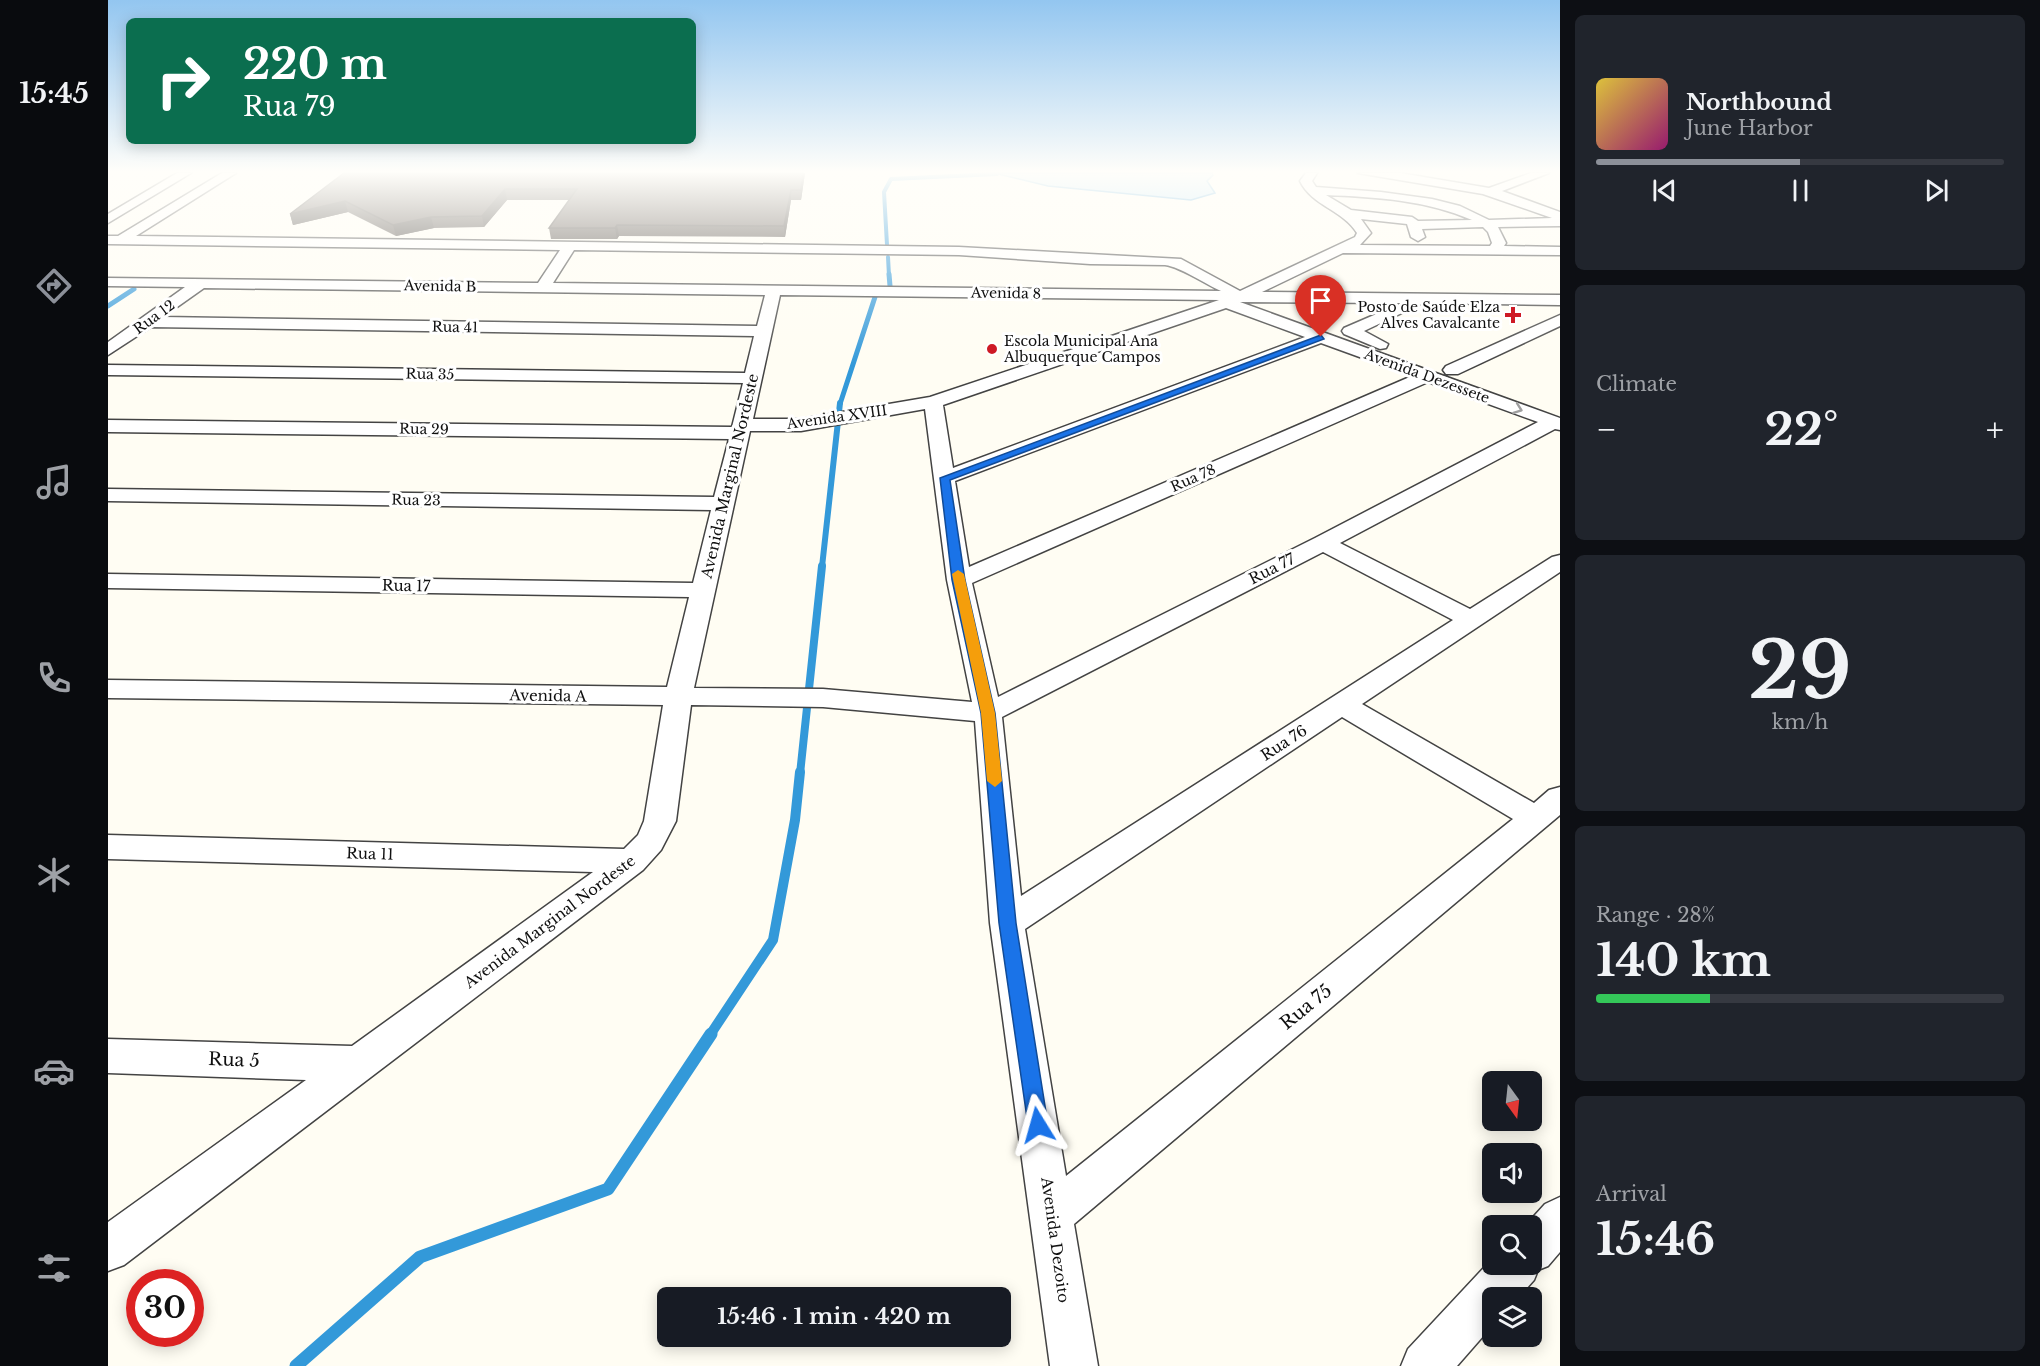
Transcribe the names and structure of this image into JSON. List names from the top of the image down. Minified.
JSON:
{"streets":{"street":["Avenida B","Avenida 8","Rua 12","Rua 41","Rua 35","Avenida Dezessete","Avenida XVIII","Rua 29","Avenida Marginal Nordeste","Rua 78","Rua 23","Rua 77","Rua 17","Avenida A","Rua 76","Rua 11","Rua 75","Rua 5","Avenida Dezoito"]},"crossings":[["Avenida B","Avenida 8"],["Avenida B","Rua 12"],["Avenida B","Avenida Marginal Nordeste"],["Avenida 8","Avenida Dezessete"],["Avenida 8","Avenida Marginal Nordeste"],["Rua 12","Rua 41"],["Rua 41","Avenida Marginal Nordeste"],["Rua 35","Avenida Marginal Nordeste"],["Avenida Dezessete","Rua 78"],["Avenida Dezessete","Rua 77"],["Avenida XVIII","Rua 29"],["Avenida XVIII","Avenida Marginal Nordeste"],["Avenida XVIII","Avenida Dezoito"],["Rua 29","Avenida Marginal Nordeste"],["Avenida Marginal Nordeste","Rua 23"],["Avenida Marginal Nordeste","Rua 17"],["Avenida Marginal Nordeste","Avenida A"],["Avenida Marginal Nordeste","Rua 11"],["Avenida Marginal Nordeste","Rua 5"],["Rua 78","Avenida Dezoito"],["Rua 77","Avenida A"],["Rua 77","Avenida Dezoito"],["Avenida A","Avenida Dezoito"],["Rua 76","Avenida Dezoito"],["Rua 75","Avenida Dezoito"]],"places":{"health":["Posto de Saúde Elza Alves Cavalcante"],"other":["Escola Municipal Ana Albuquerque Campos"]},"north":"bottom","page":{"tabs":"15:45","turn":["220 m","Rua 79"],"song":["Northbound","June Harbor"],"tile":["Climate",["29","km/h"],["Range · 28%","140 km"],["Arrival","15:46"]],"heat":["−","22°","+"],"limit":"30","trip":"15:46 · 1 min · 420 m"}}
